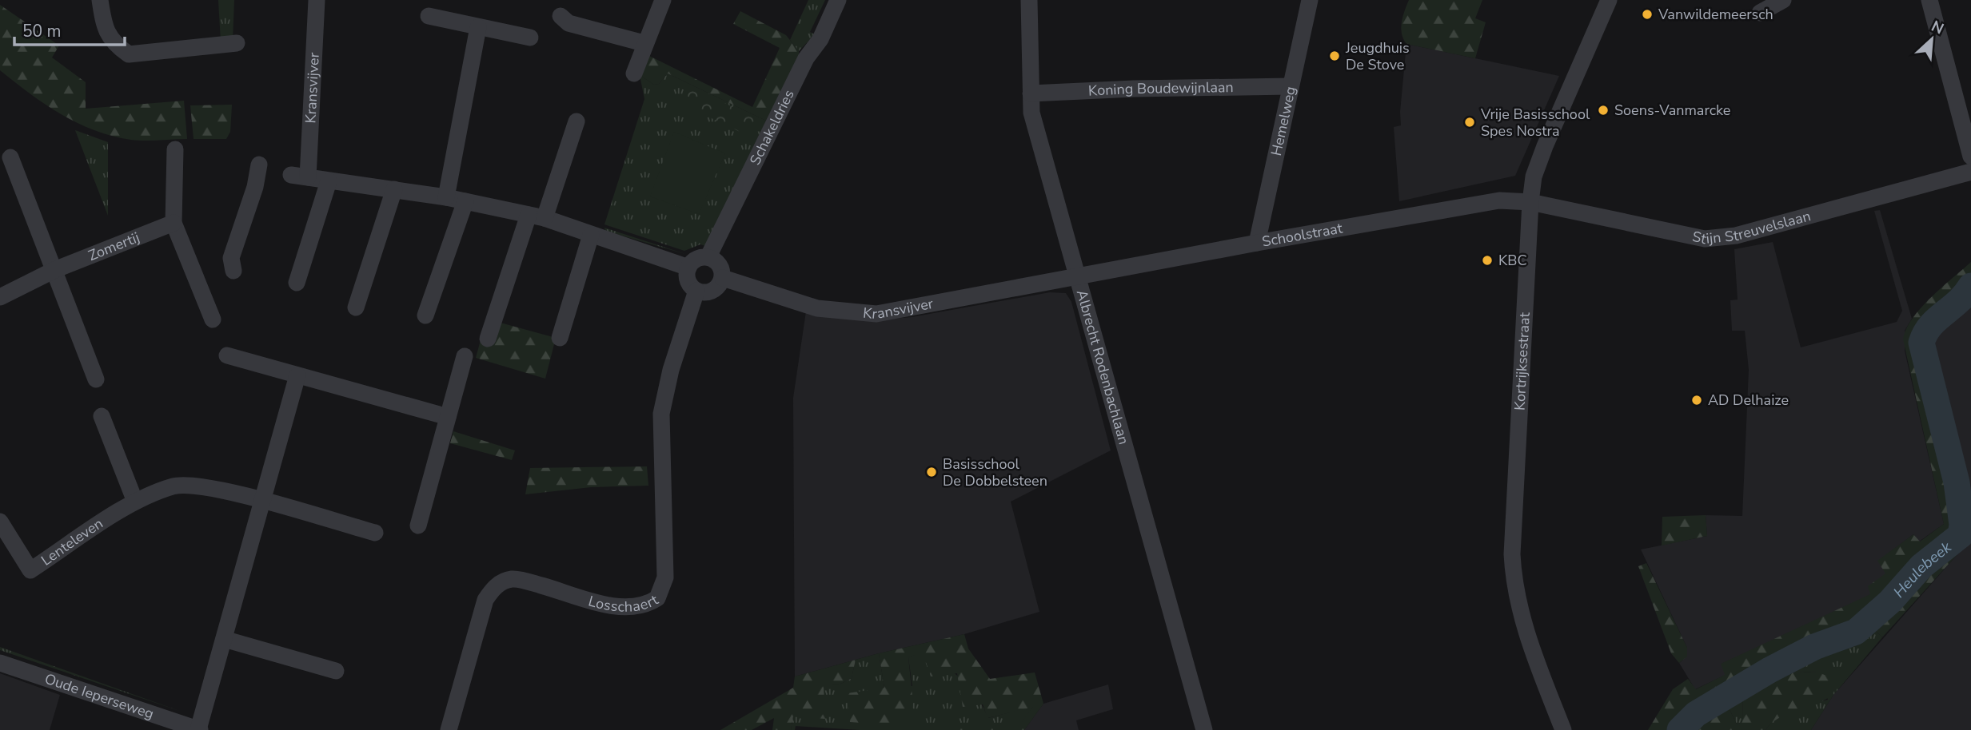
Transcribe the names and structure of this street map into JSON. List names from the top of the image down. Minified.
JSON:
{"streets":{"street":["Kransvijver","Koning Boudewijnlaan","Hemelweg","Schakeldries","Stijn Streuvelslaan","Schoolstraat","Zomertij","Kortrijksestraat","Albrecht Rodenbachlaan","Lenteleven","Losschaert","Oude Ieperseweg"]},"crossings":[["Kransvijver","Schakeldries"],["Kransvijver","Schoolstraat"],["Kransvijver","Albrecht Rodenbachlaan"],["Kransvijver","Losschaert"],["Koning Boudewijnlaan","Hemelweg"],["Koning Boudewijnlaan","Albrecht Rodenbachlaan"],["Hemelweg","Schoolstraat"],["Schakeldries","Losschaert"],["Stijn Streuvelslaan","Schoolstraat"],["Stijn Streuvelslaan","Kortrijksestraat"],["Schoolstraat","Kortrijksestraat"],["Schoolstraat","Albrecht Rodenbachlaan"]],"water":["Heulebeek"],"places":["Vanwildemeersch","Jeugdhuis De Stove","Soens-Vanmarcke","Vrije Basisschool Spes Nostra","KBC","AD Delhaize","Basisschool De Dobbelsteen"],"scale_bar":"50 m","north":"top right"}
